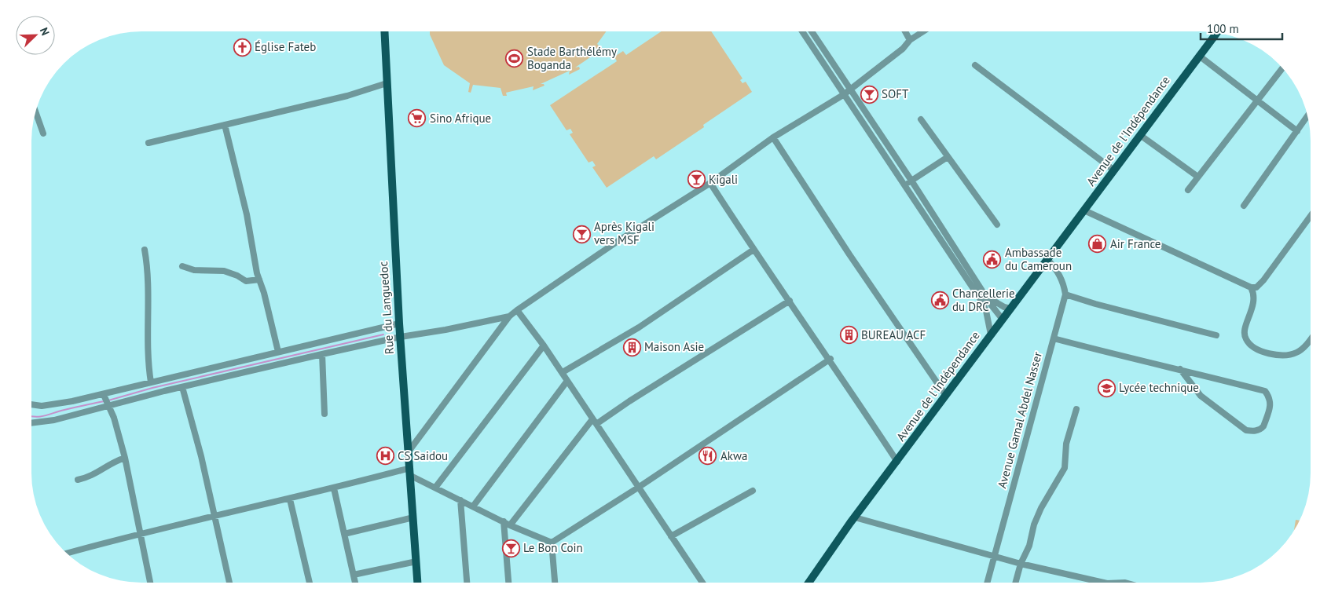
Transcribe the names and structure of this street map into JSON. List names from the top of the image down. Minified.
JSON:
{"streets":{"main road":["Avenue de l'Indépendance","Rue du Languedoc"],"street":["Avenue Gamal Abdel Nasser"]},"places":{"church":["Église Fateb"],"sports":["Stade Barthélémy Boganda"],"bar":["SOFT","Kigali","Après Kigali vers MSF","Le Bon Coin"],"supermarket":["Sino Afrique"],"shop":["Air France"],"public building":["Ambassade du Cameroun","Chancellerie du DRC"],"building":["BUREAU ACF","Maison Asie"],"school or university":["Lycée technique"],"hospital":["CS Saidou"],"restaurant":["Akwa"]},"scale_bar":"100 m","north":"top right"}
